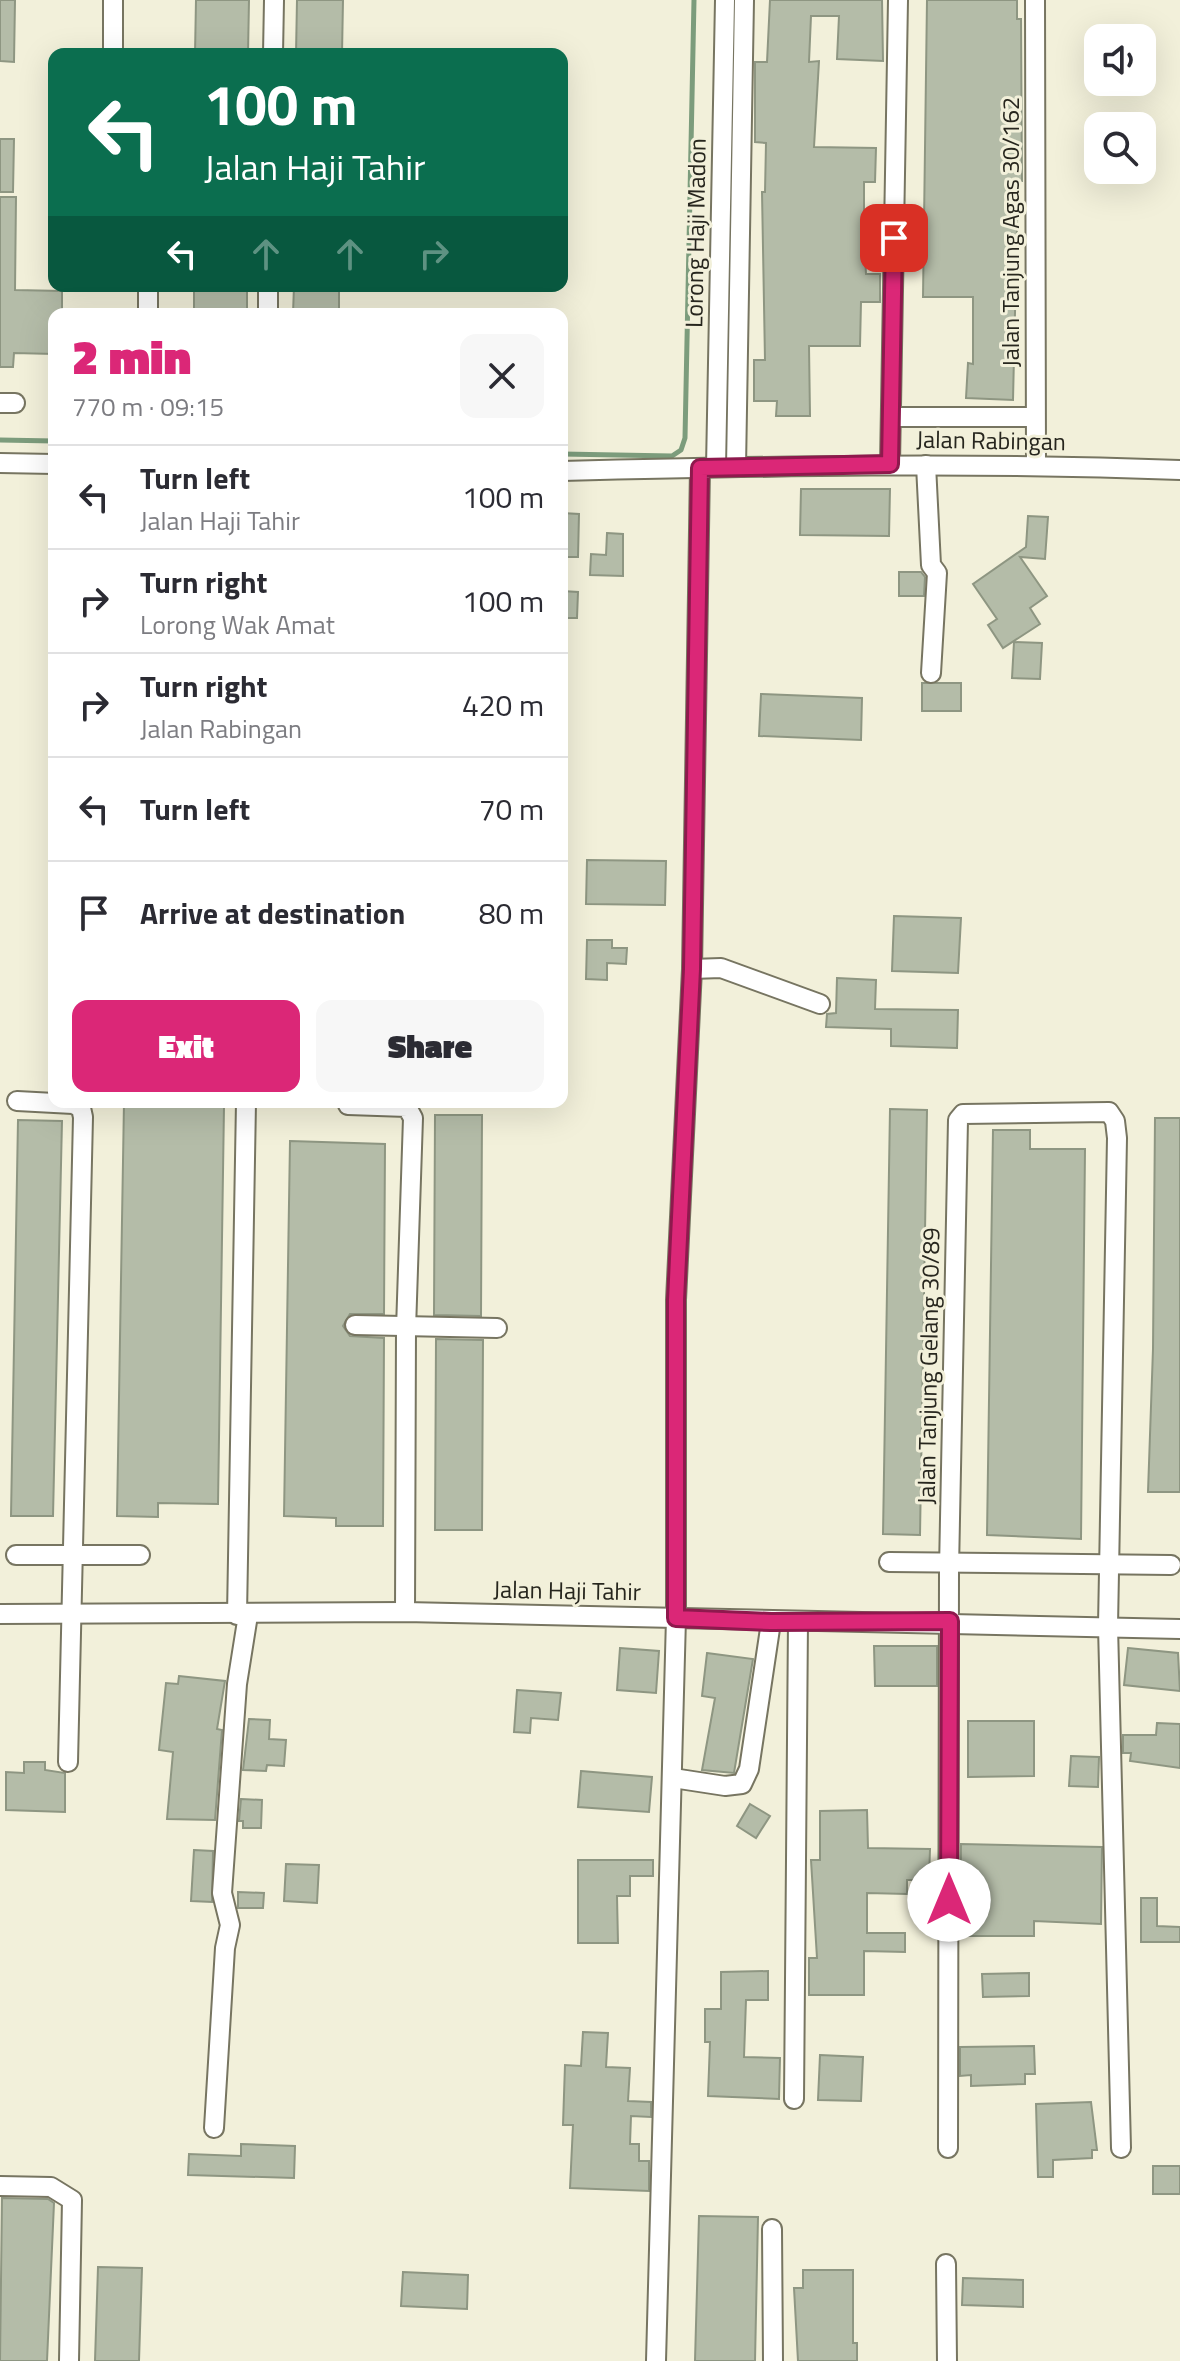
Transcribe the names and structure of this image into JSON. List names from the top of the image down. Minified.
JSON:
{"streets":{"street":["Jalan Tanjung Agas 30/162","Lorong Haji Madon","Jalan Rabingan","Jalan Tanjung Gelang 30/89","Jalan Haji Tahir"]},"crossings":[["Jalan Tanjung Agas 30/162","Jalan Rabingan"],["Lorong Haji Madon","Jalan Rabingan"],["Lorong Haji Madon","Jalan Haji Tahir"],["Jalan Tanjung Gelang 30/89","Jalan Haji Tahir"]],"page":{"turn":["100 m","Jalan Haji Tahir"],"heading":["2 min","770 m · 09:15"],"list":[{"name":"Turn left","note":"Jalan Haji Tahir","value":"100 m"},{"name":"Turn right","note":"Lorong Wak Amat","value":"100 m"},{"name":"Turn right","note":"Jalan Rabingan","value":"420 m"},{"name":"Turn left","value":"70 m"},{"name":"Arrive at destination","value":"80 m"}],"buttons":["Exit","Share"]}}
